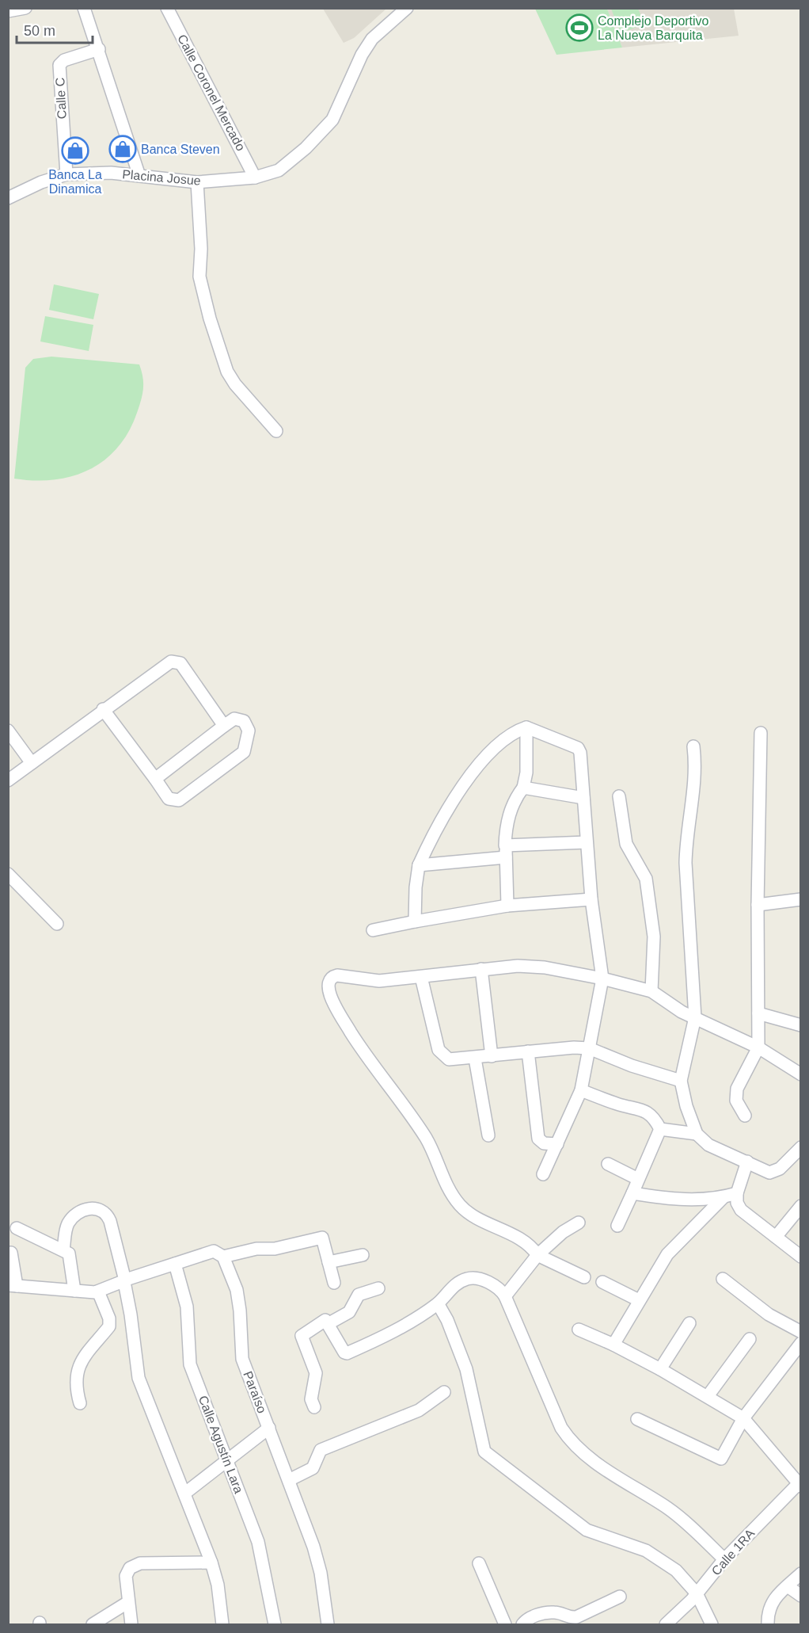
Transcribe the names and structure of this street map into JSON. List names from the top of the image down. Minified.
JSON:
{"streets":{"street":["Calle Coronel Mercado","Calle C","Placina Josue","Paraíso","Calle Agustín Lara","Calle 1RA"]},"crossings":[["Calle Coronel Mercado","Placina Josue"],["Calle C","Placina Josue"]],"places":{"sports":["Complejo Deportivo La Nueva Barquita"],"shop":["Banca Steven","Banca La Dinamica"]},"scale_bar":"50 m"}
